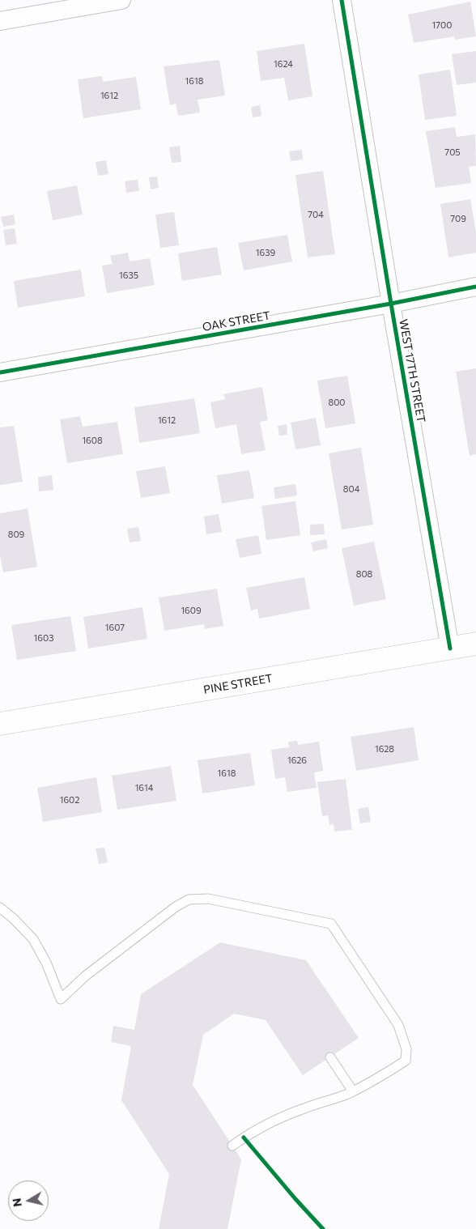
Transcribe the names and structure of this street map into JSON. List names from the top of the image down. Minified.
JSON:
{"streets":{"street":["OAK STREET","WEST 17TH STREET","PINE STREET"]},"crossings":[["OAK STREET","WEST 17TH STREET"],["WEST 17TH STREET","PINE STREET"]],"house_numbers":["1700","1624","1618","1612","705","704","709","1639","1635","800","1612","1608","804","809","808","1609","1607","1603","1628","1626","1618","1614","1602"],"north":"left"}
